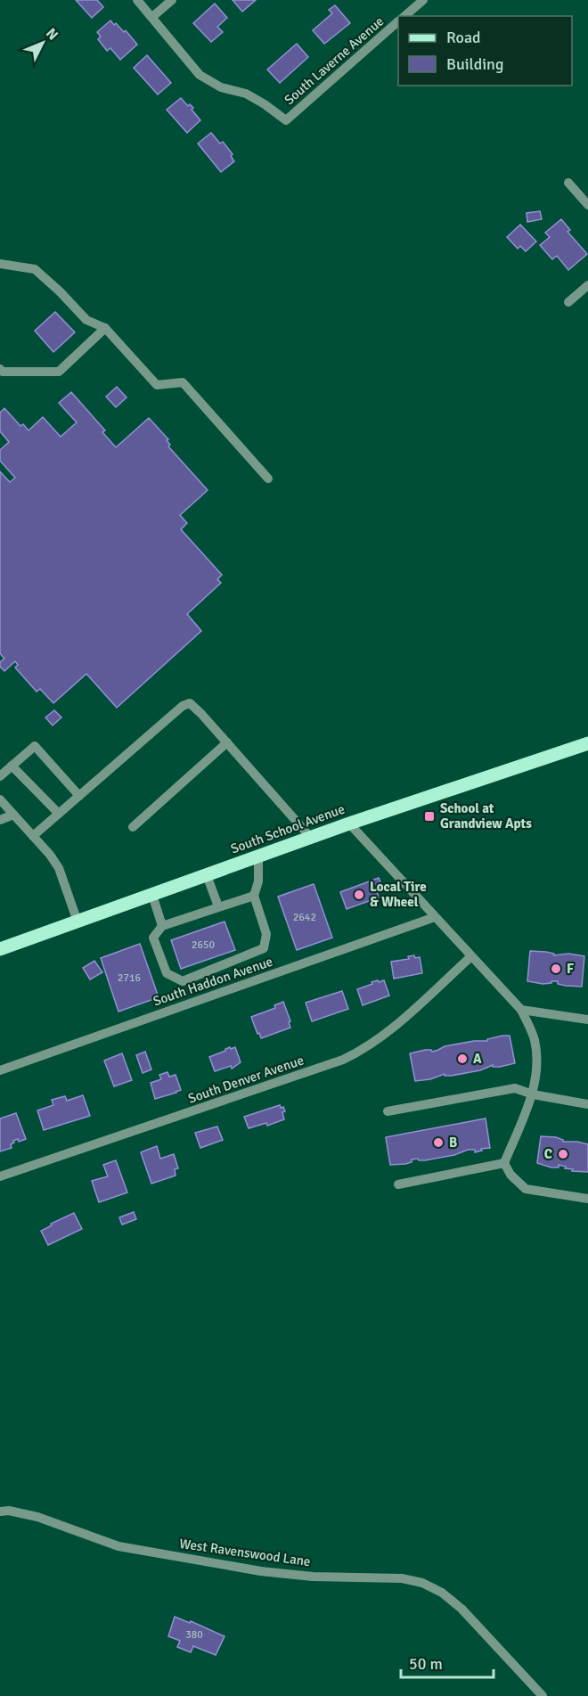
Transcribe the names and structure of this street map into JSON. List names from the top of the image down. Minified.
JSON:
{"streets":{"main road":["South School Avenue"],"street":["South Laverne Avenue","South Haddon Avenue","South Denver Avenue","West Ravenswood Lane"]},"places":{"transit":["School at Grandview Apts"],"other":["Local Tire & Wheel","F","A","B","C"]},"house_numbers":["2642","2650","2716","380"],"legend":["Road","Building"],"scale_bar":"50 m","north":"top right"}
